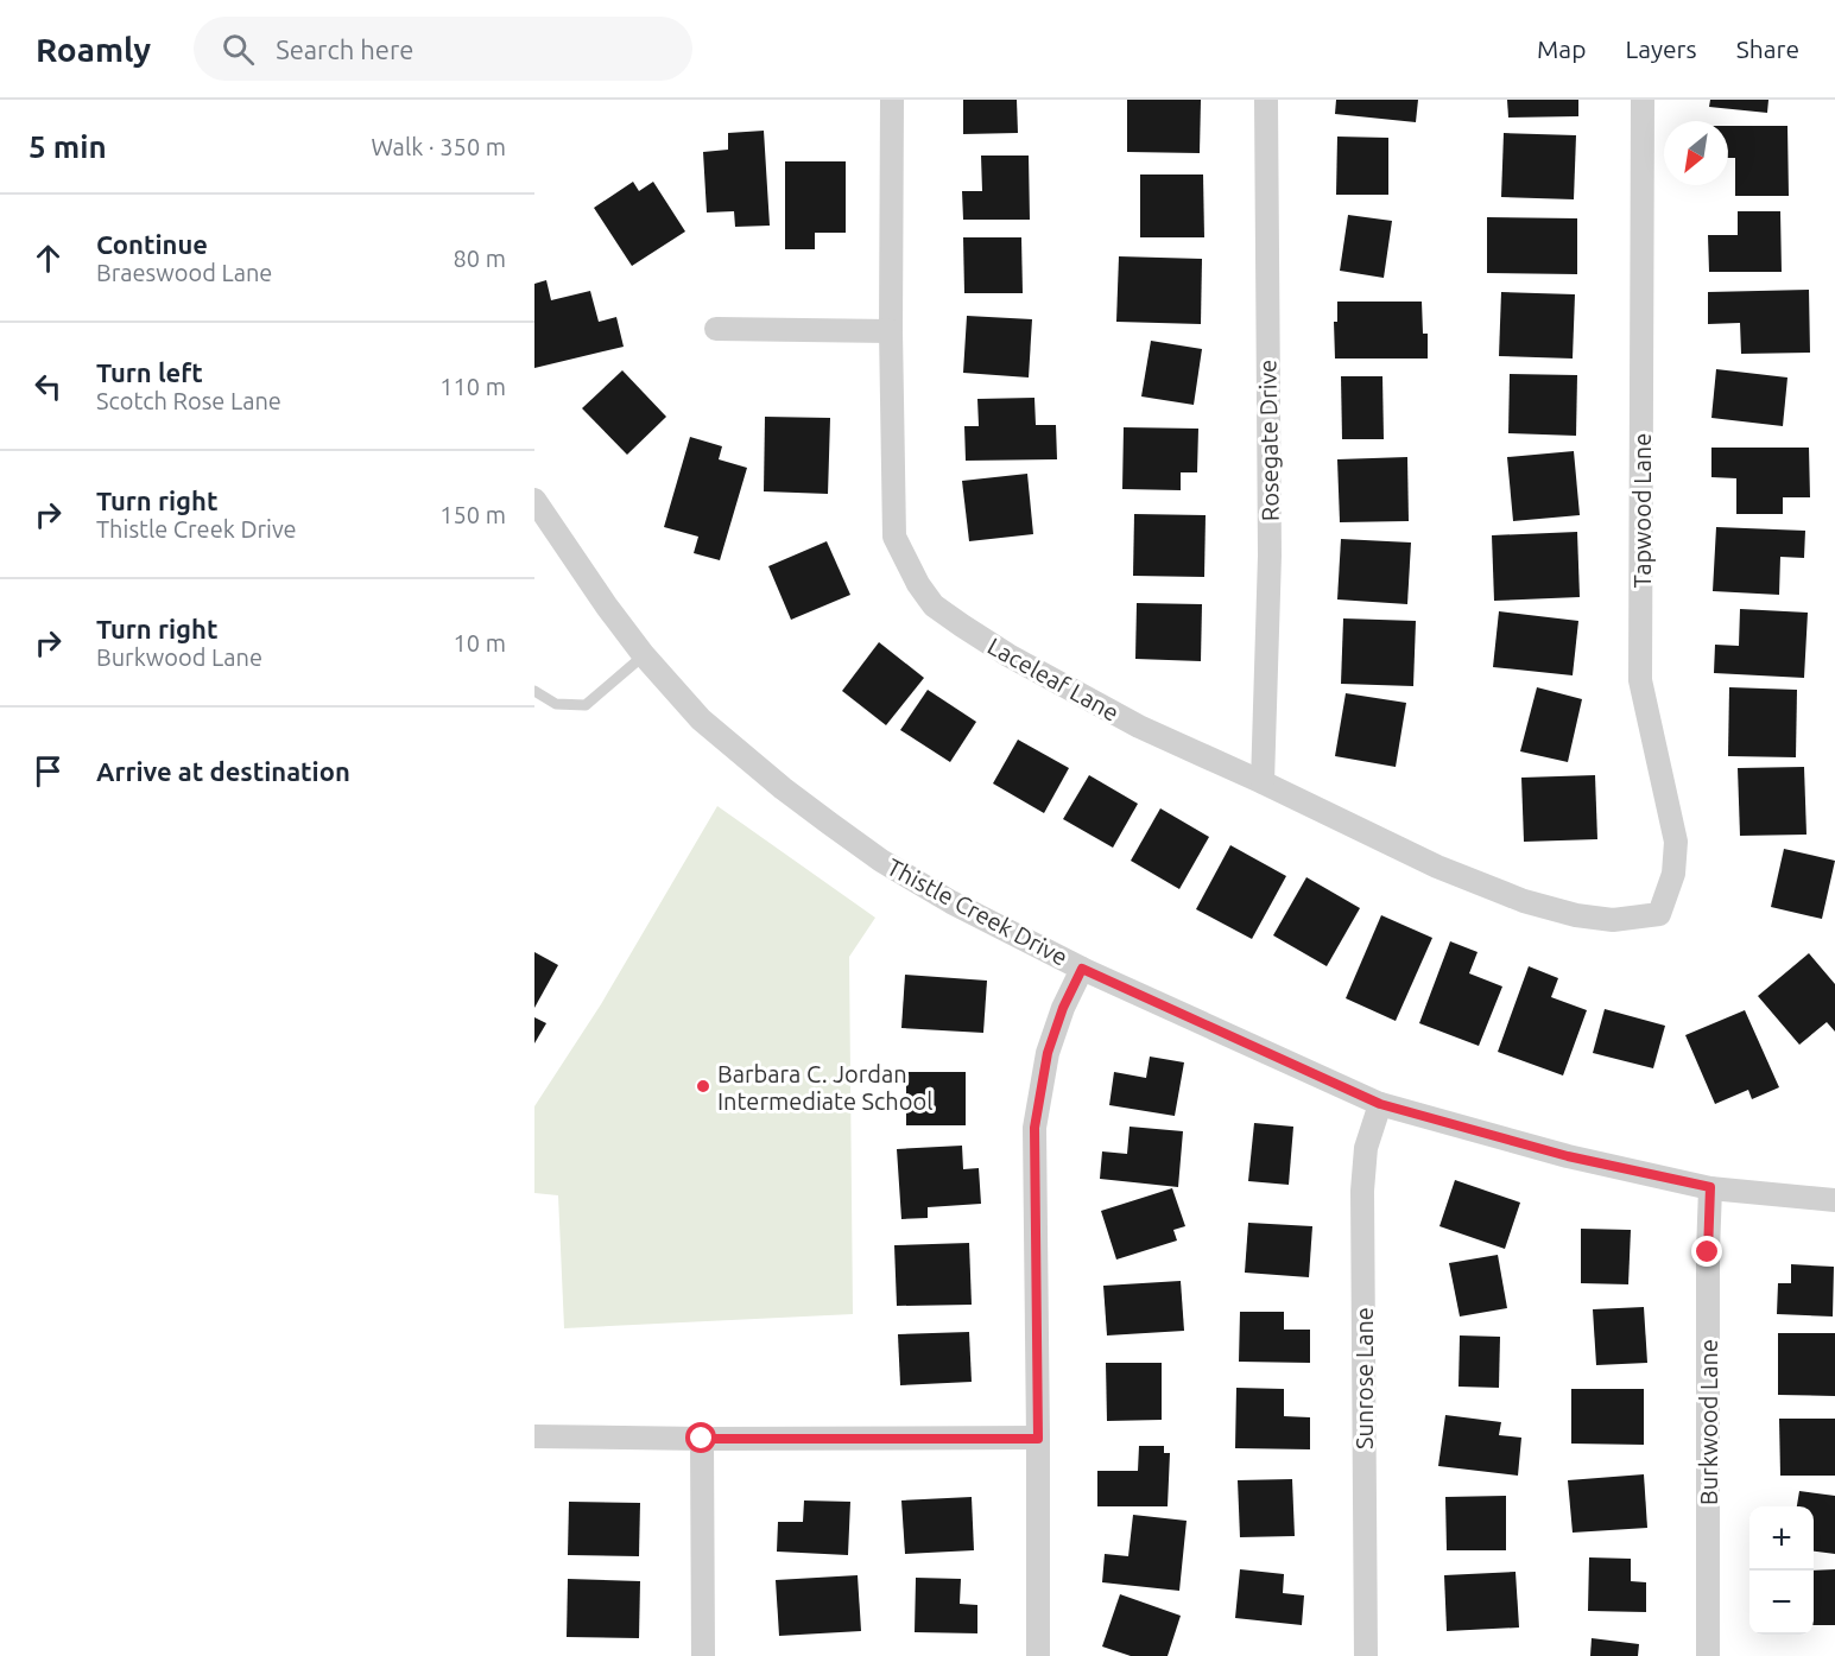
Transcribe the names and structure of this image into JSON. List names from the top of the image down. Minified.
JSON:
{"streets":{"street":["Rosegate Drive","Tapwood Lane","Laceleaf Lane","Thistle Creek Drive","Sunrose Lane","Burkwood Lane"]},"crossings":[["Rosegate Drive","Laceleaf Lane"],["Tapwood Lane","Laceleaf Lane"],["Thistle Creek Drive","Sunrose Lane"],["Thistle Creek Drive","Burkwood Lane"]],"places":["Barbara C. Jordan Intermediate School"],"north":"bottom left","page":{"header":"Roamly","search":"Search here","nav":["Map","Layers","Share"],"heading":["5 min","Walk · 350 m"],"list":[["Continue","Braeswood Lane","80 m"],["Turn left","Scotch Rose Lane","110 m"],["Turn right","Thistle Creek Drive","150 m"],["Turn right","Burkwood Lane","10 m"],"Arrive at destination"],"map_buttons":["+","−"]}}
